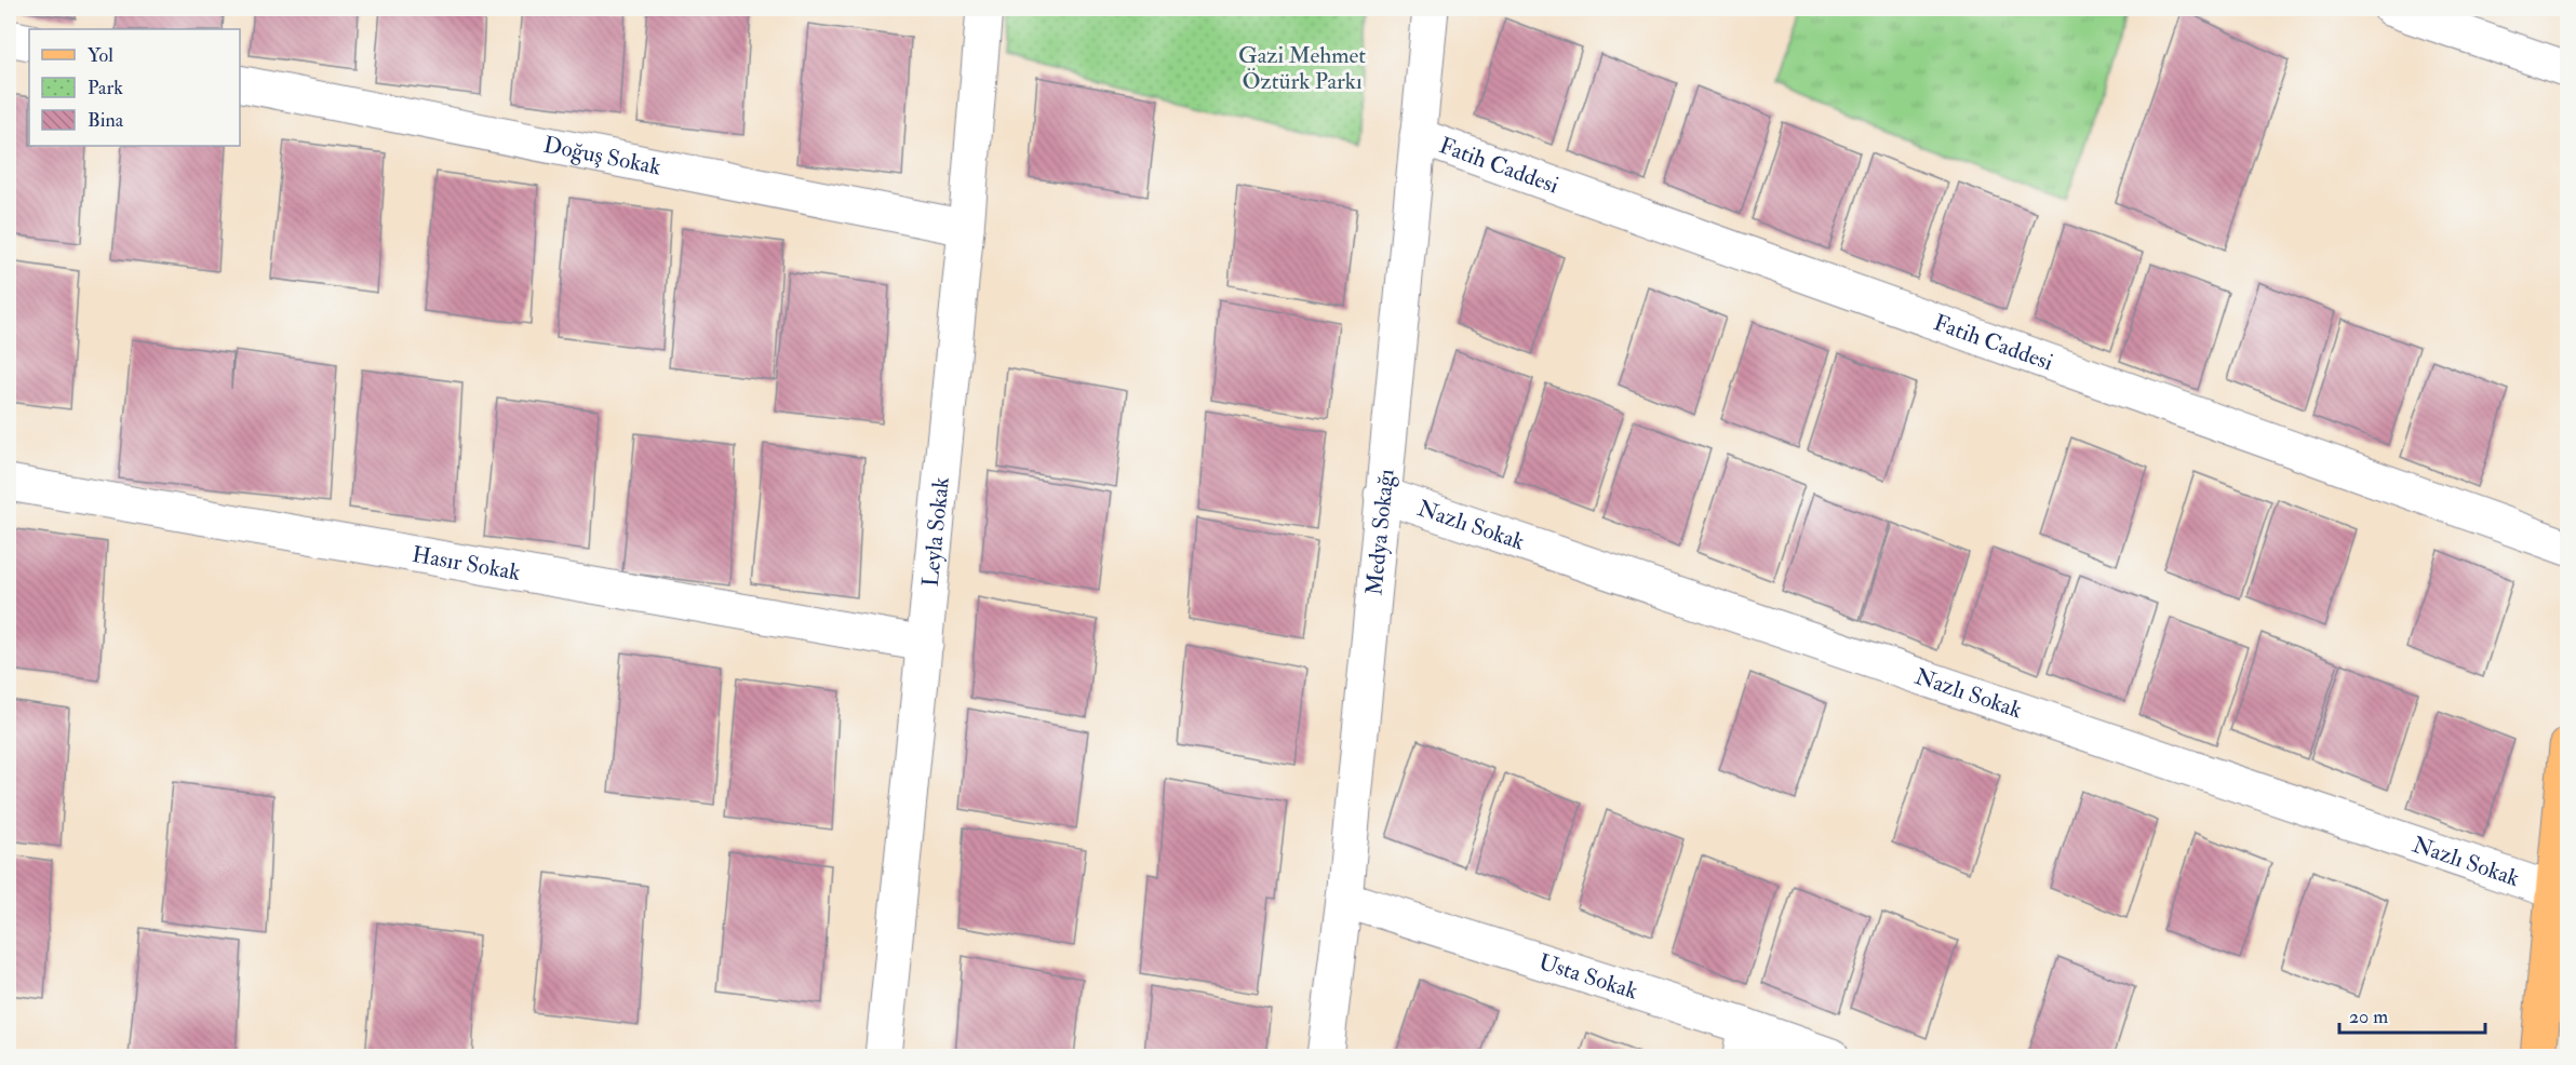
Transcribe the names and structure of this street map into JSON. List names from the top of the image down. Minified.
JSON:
{"streets":{"street":["Doğuş Sokak","Fatih Caddesi","Nazlı Sokak","Leyla Sokak","Medya Sokağı","Hasır Sokak","Usta Sokak"]},"crossings":[["Doğuş Sokak","Leyla Sokak"],["Fatih Caddesi","Medya Sokağı"],["Nazlı Sokak","Medya Sokağı"],["Leyla Sokak","Hasır Sokak"],["Medya Sokağı","Usta Sokak"]],"parks":["Gazi Mehmet Öztürk Parkı"],"legend":["Yol","Park","Bina"],"scale_bar":"20 m"}
